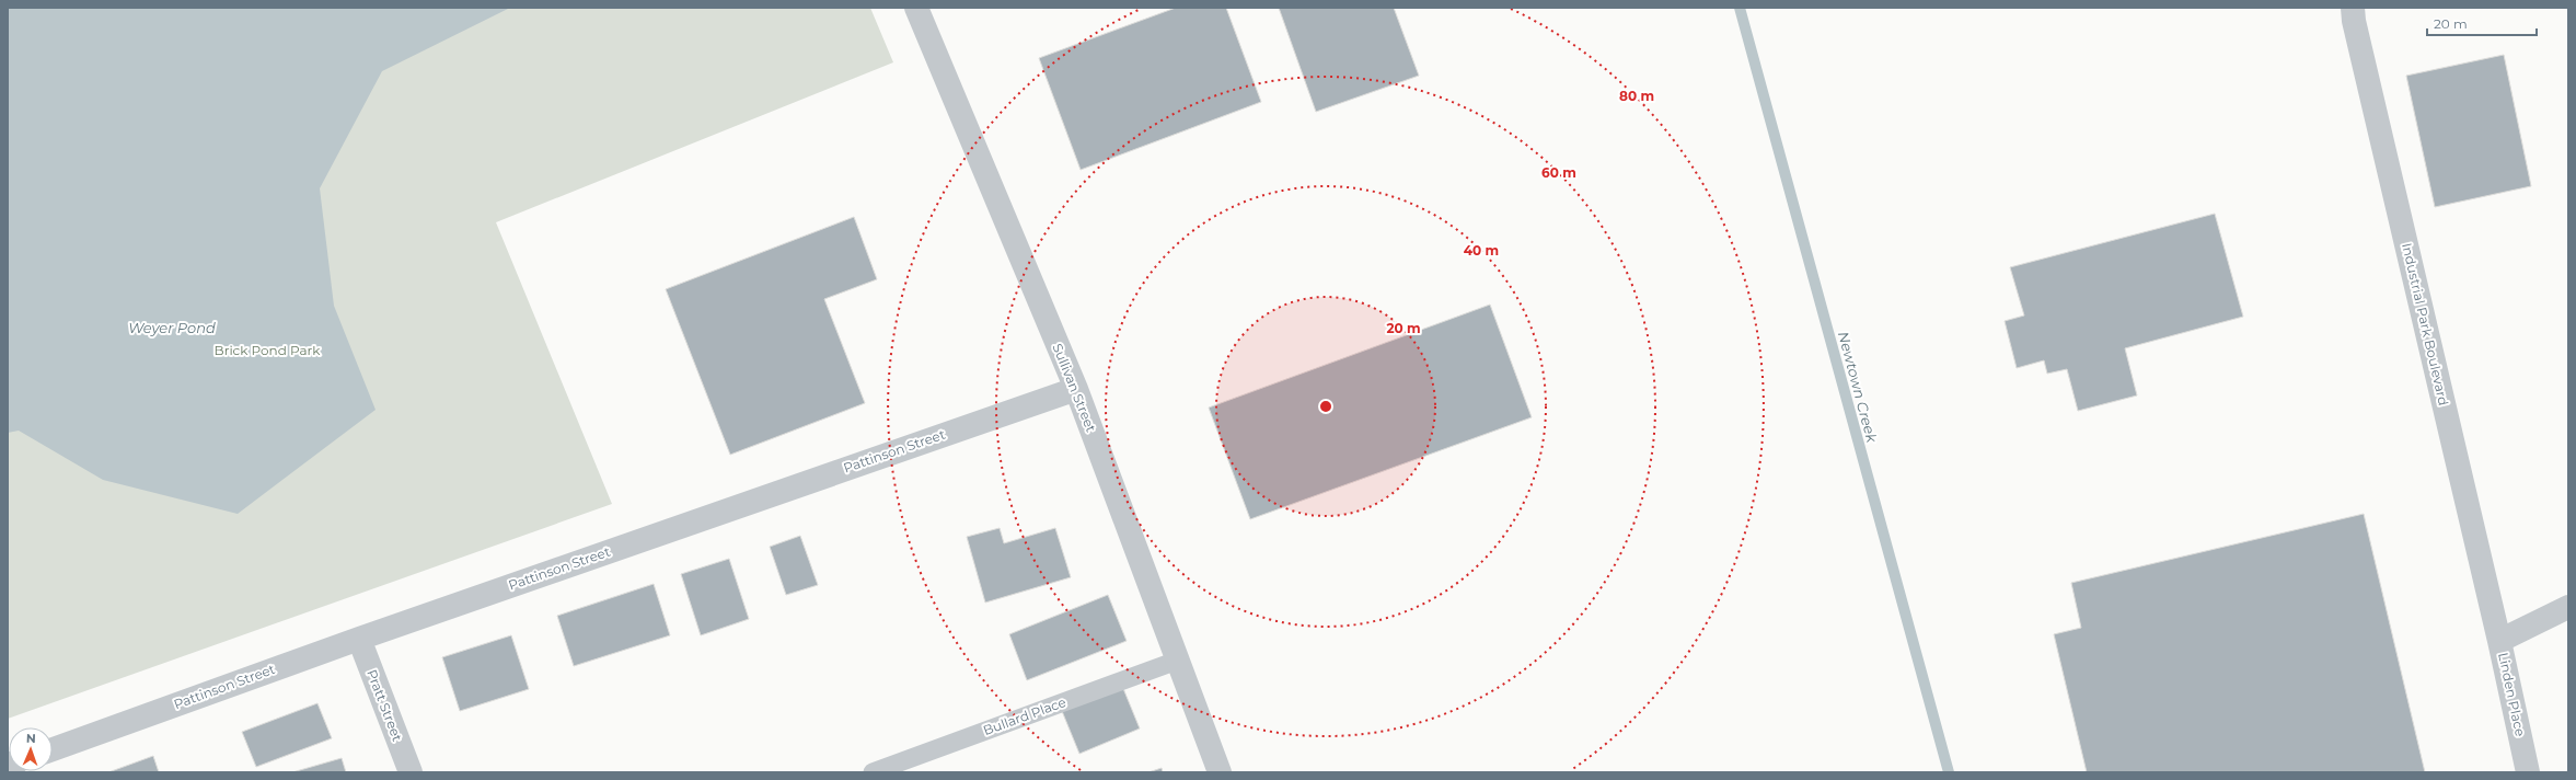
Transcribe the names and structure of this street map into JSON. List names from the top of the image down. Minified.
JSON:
{"streets":{"street":["Industrial Park Boulevard","Sullivan Street","Pattinson Street","Linden Place","Pratt Street"],"lane":["Bullard Place"]},"crossings":[["Industrial Park Boulevard","Linden Place"],["Sullivan Street","Pattinson Street"],["Sullivan Street","Bullard Place"],["Pattinson Street","Pratt Street"]],"water":["Weyer Pond","Newtown Creek"],"parks":["Brick Pond Park"],"scale_bar":"20 m","north":"top","rings":["80 m","60 m","40 m","20 m"]}
